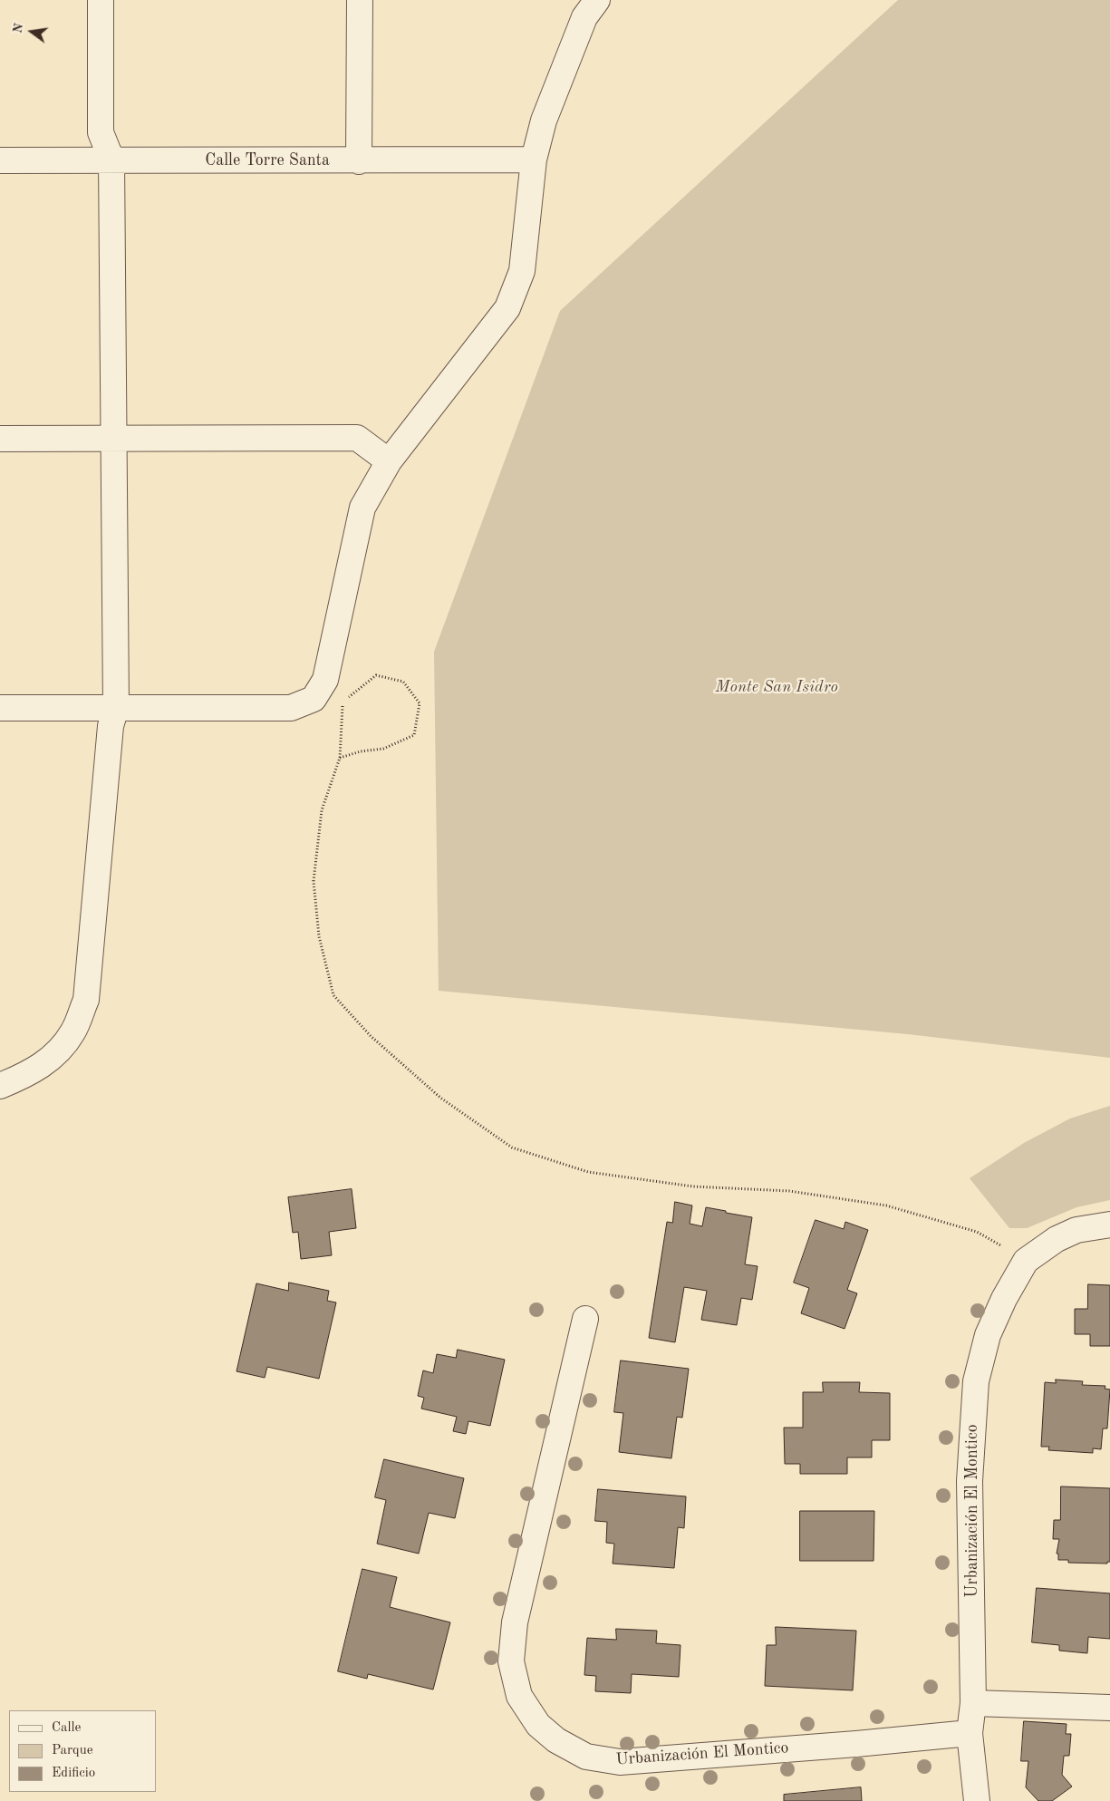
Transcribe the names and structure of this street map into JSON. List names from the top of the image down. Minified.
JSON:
{"streets":{"street":["Calle Torre Santa","Urbanización El Montico"]},"parks":["Monte San Isidro"],"legend":["Calle","Parque","Edificio"],"north":"left"}
